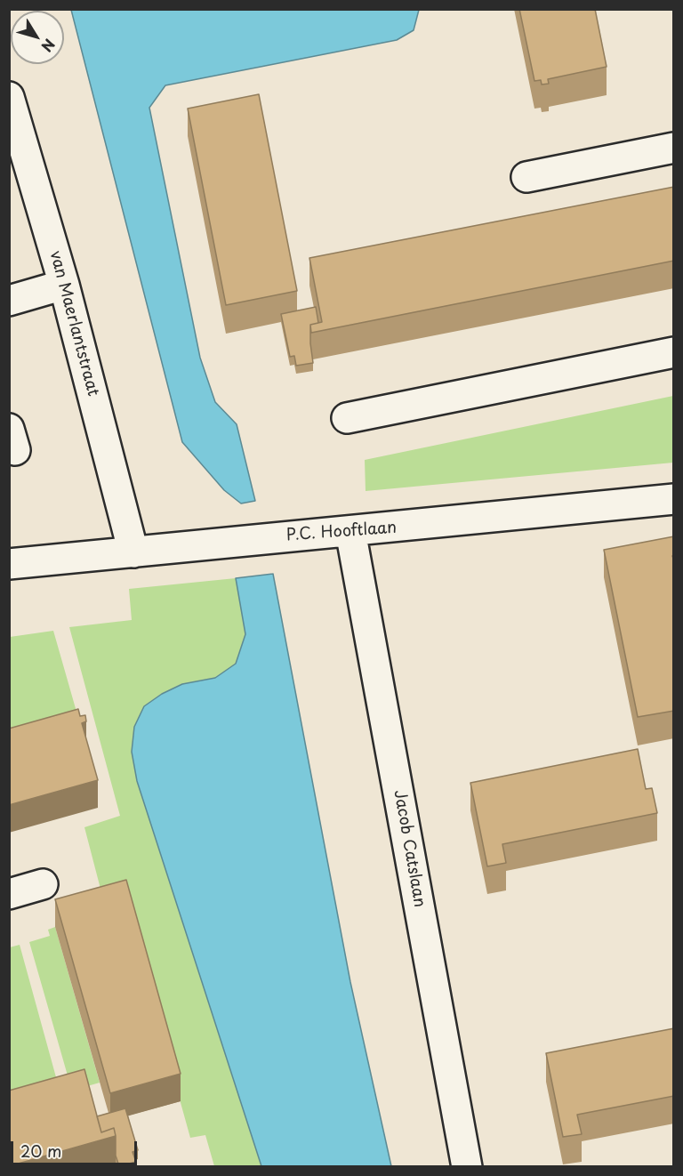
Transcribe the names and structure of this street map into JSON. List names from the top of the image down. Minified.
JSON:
{"streets":{"street":["van Maerlantstraat","P.C. Hooftlaan","Jacob Catslaan"]},"crossings":[["van Maerlantstraat","P.C. Hooftlaan"],["P.C. Hooftlaan","Jacob Catslaan"]],"scale_bar":"20 m","north":"bottom right"}
